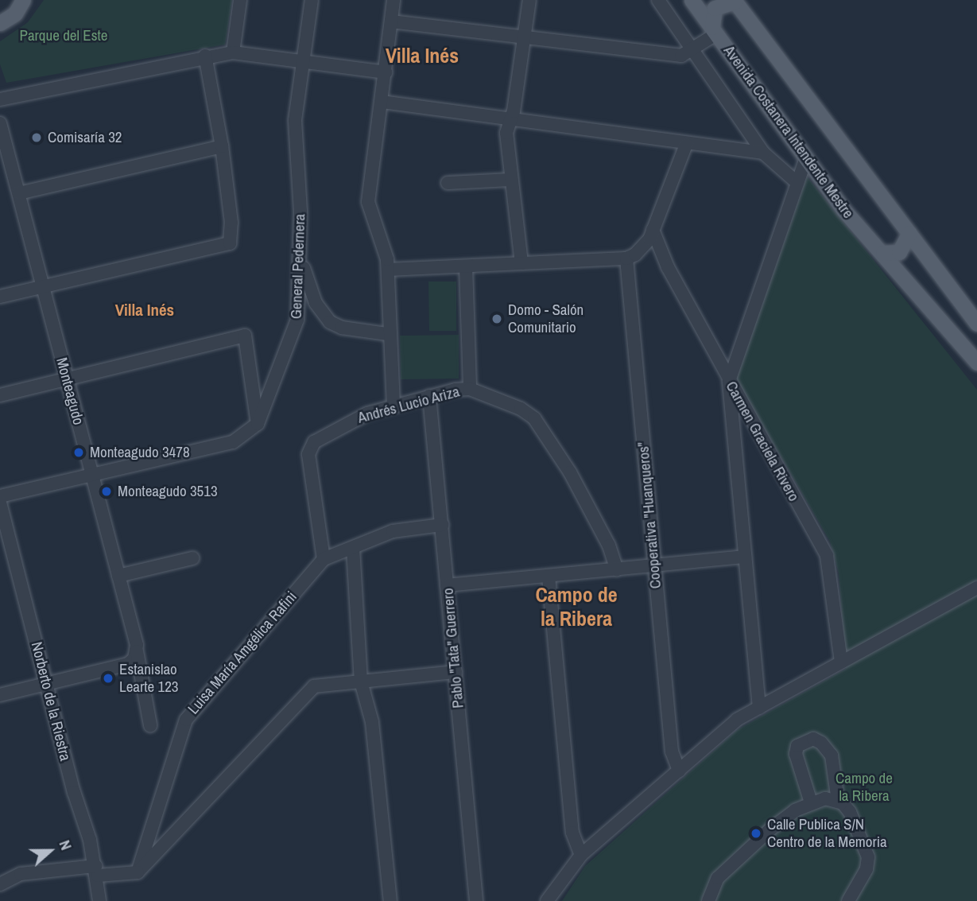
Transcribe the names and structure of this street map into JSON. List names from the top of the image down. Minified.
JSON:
{"streets":{"main road":["Avenida Costanera Intendente Mestre"],"street":["General Pedernera","Monteagudo","Andrés Lucio Ariza","Carmen Graciela Rivero","Cooperativa \"Huanqueros\"","Pablo \"Tata\" Guerrero","Luisa María Amgélica Rafini","Norberto de la Riestra"]},"crossings":[["Andrés Lucio Ariza","Pablo \"Tata\" Guerrero"],["Andrés Lucio Ariza","Luisa María Amgélica Rafini"],["Pablo \"Tata\" Guerrero","Luisa María Amgélica Rafini"]],"districts":["Villa Inés","Villa Inés","Campo de la Ribera"],"parks":["Parque del Este","Campo de la Ribera"],"places":["Comisaría 32","Domo - Salón Comunitario","Monteagudo 3478","Monteagudo 3513","Estanislao Learte 123","Calle Publica S/N Centro de la Memoria"],"north":"right"}
